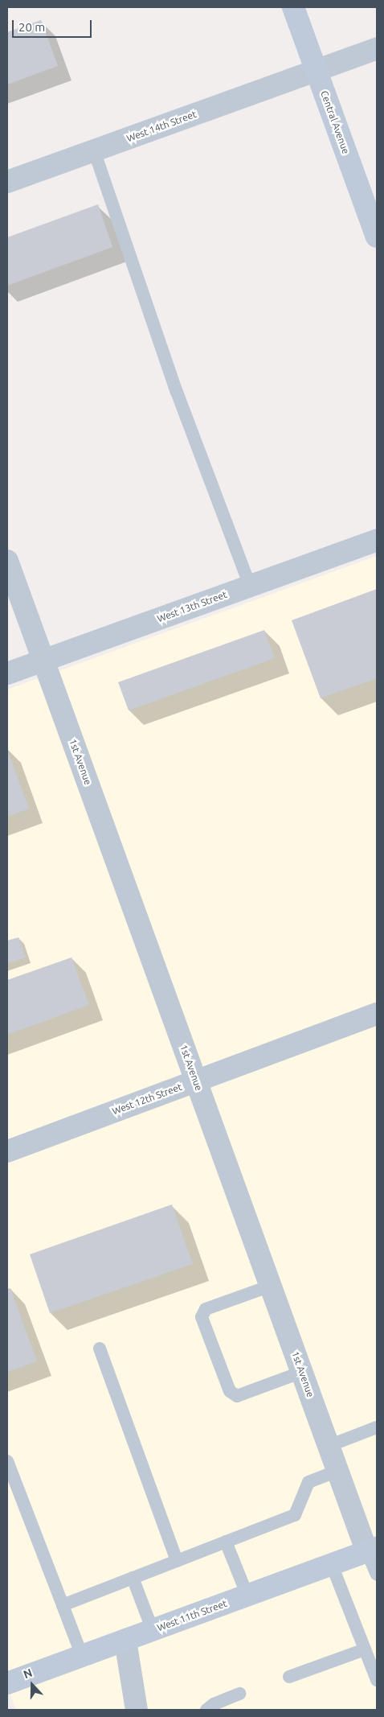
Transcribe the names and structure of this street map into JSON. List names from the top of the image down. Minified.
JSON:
{"streets":{"main road":["Central Avenue","West 11th Street"],"street":["West 14th Street","West 13th Street","1st Avenue","West 12th Street"]},"crossings":[["Central Avenue","West 14th Street"],["West 13th Street","1st Avenue"],["1st Avenue","West 12th Street"],["1st Avenue","West 11th Street"]],"scale_bar":"20 m","north":"top"}
